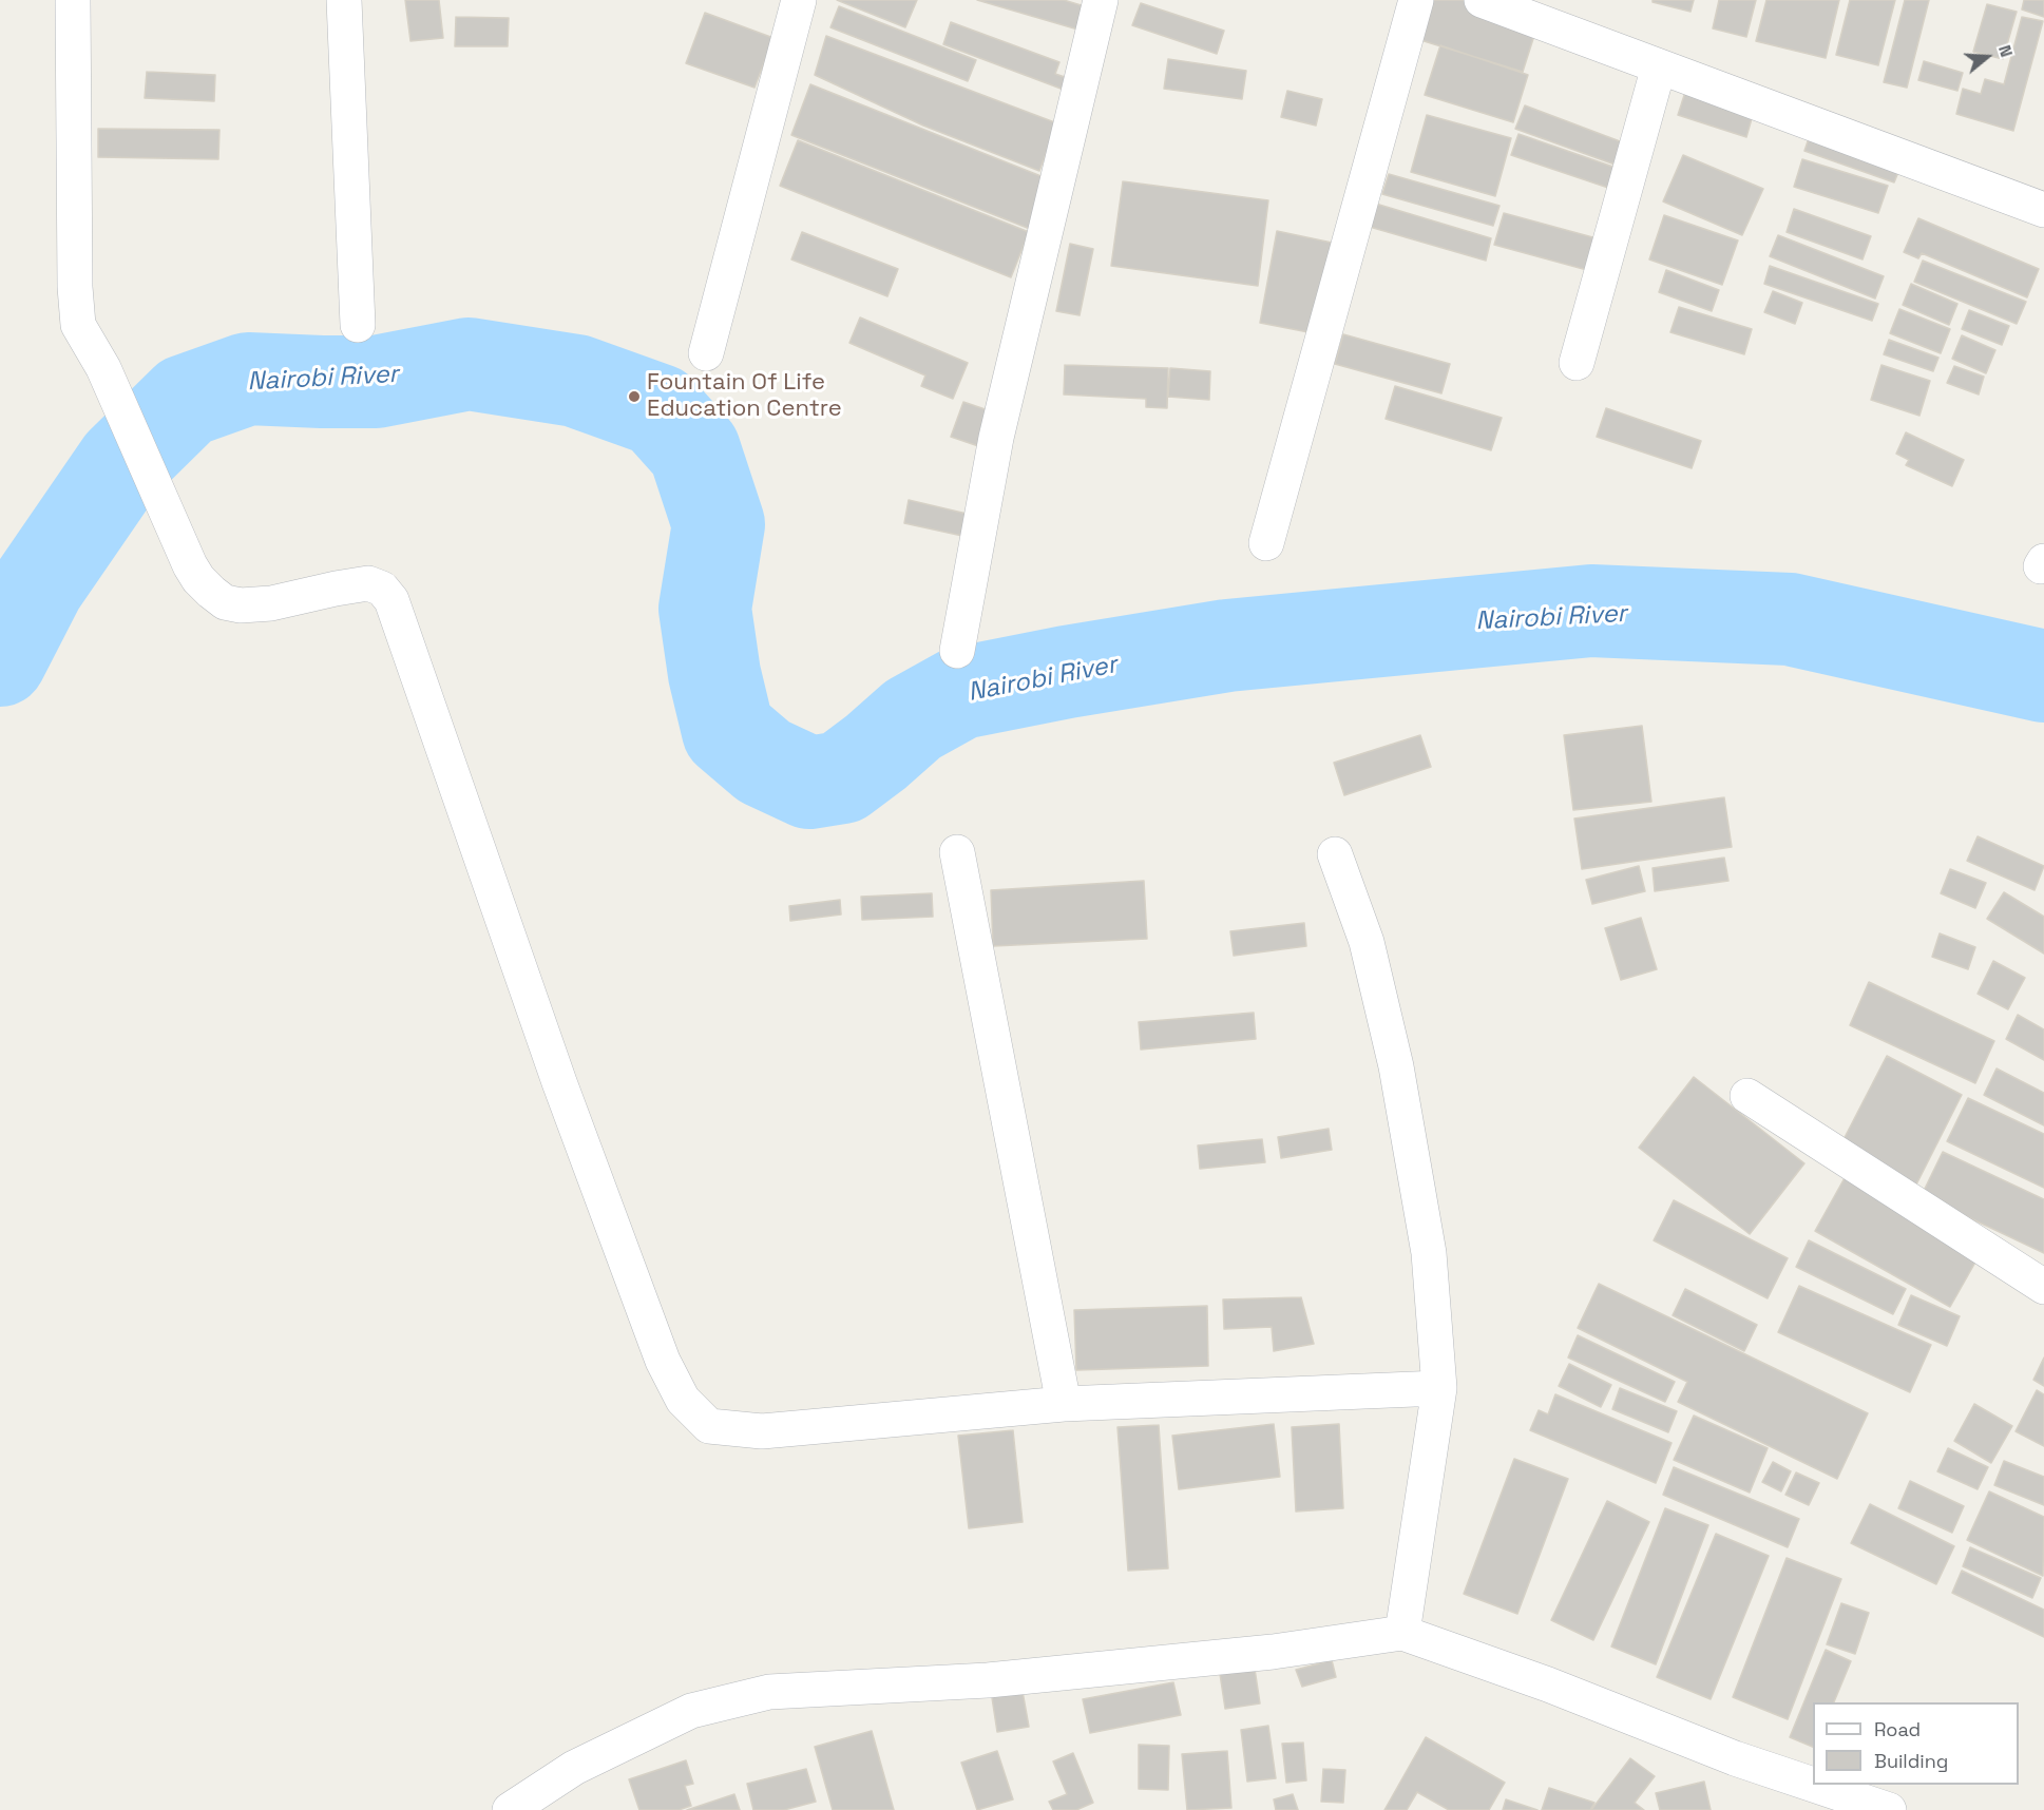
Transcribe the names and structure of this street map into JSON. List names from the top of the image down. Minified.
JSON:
{"water":["Nairobi River"],"places":["Fountain Of Life Education Centre"],"legend":["Road","Building"],"north":"right"}
